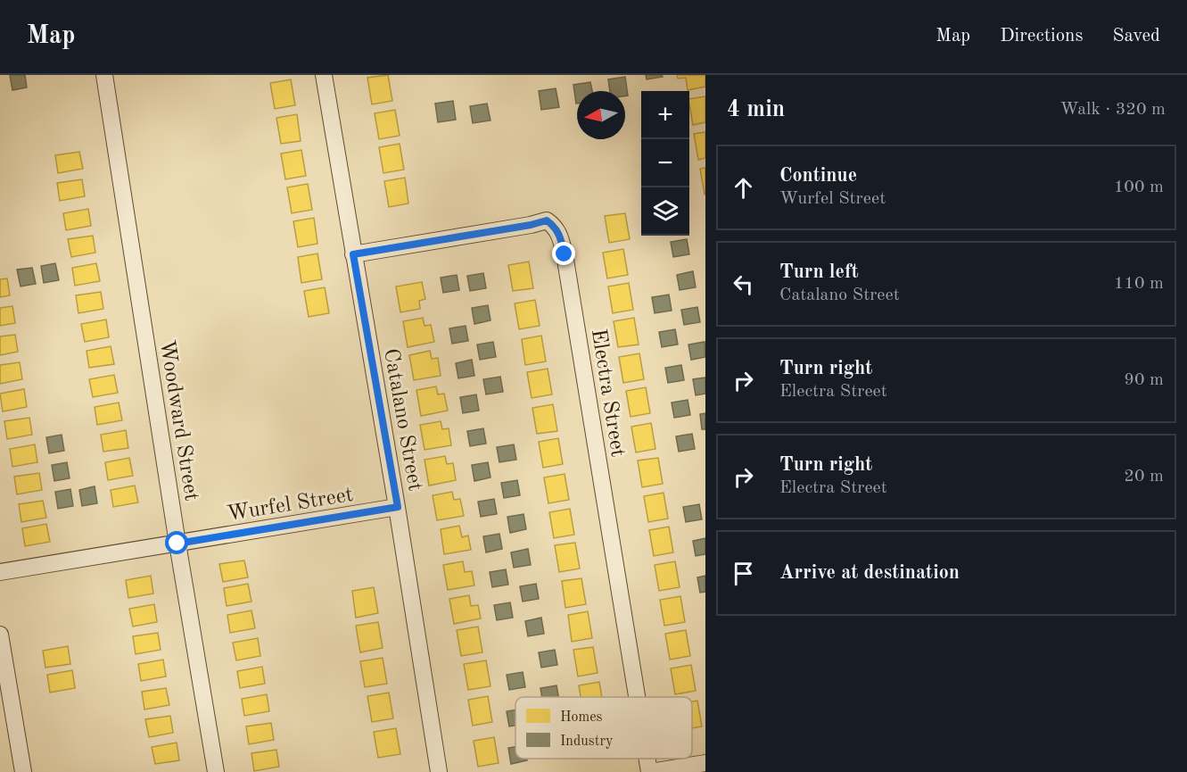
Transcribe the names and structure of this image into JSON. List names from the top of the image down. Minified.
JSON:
{"streets":{"street":["Electra Street","Catalano Street","Woodward Street","Wurfel Street"]},"crossings":[["Electra Street","Catalano Street"],["Catalano Street","Wurfel Street"],["Woodward Street","Wurfel Street"]],"legend":["Homes","Industry"],"north":"left","page":{"header":"Map","nav":["Map","Directions","Saved"],"heading":["4 min","Walk · 320 m"],"map_buttons":["+","−"],"list":[["Continue","Wurfel Street","100 m"],["Turn left","Catalano Street","110 m"],["Turn right","Electra Street","90 m"],["Turn right","Electra Street","20 m"],"Arrive at destination"]}}
